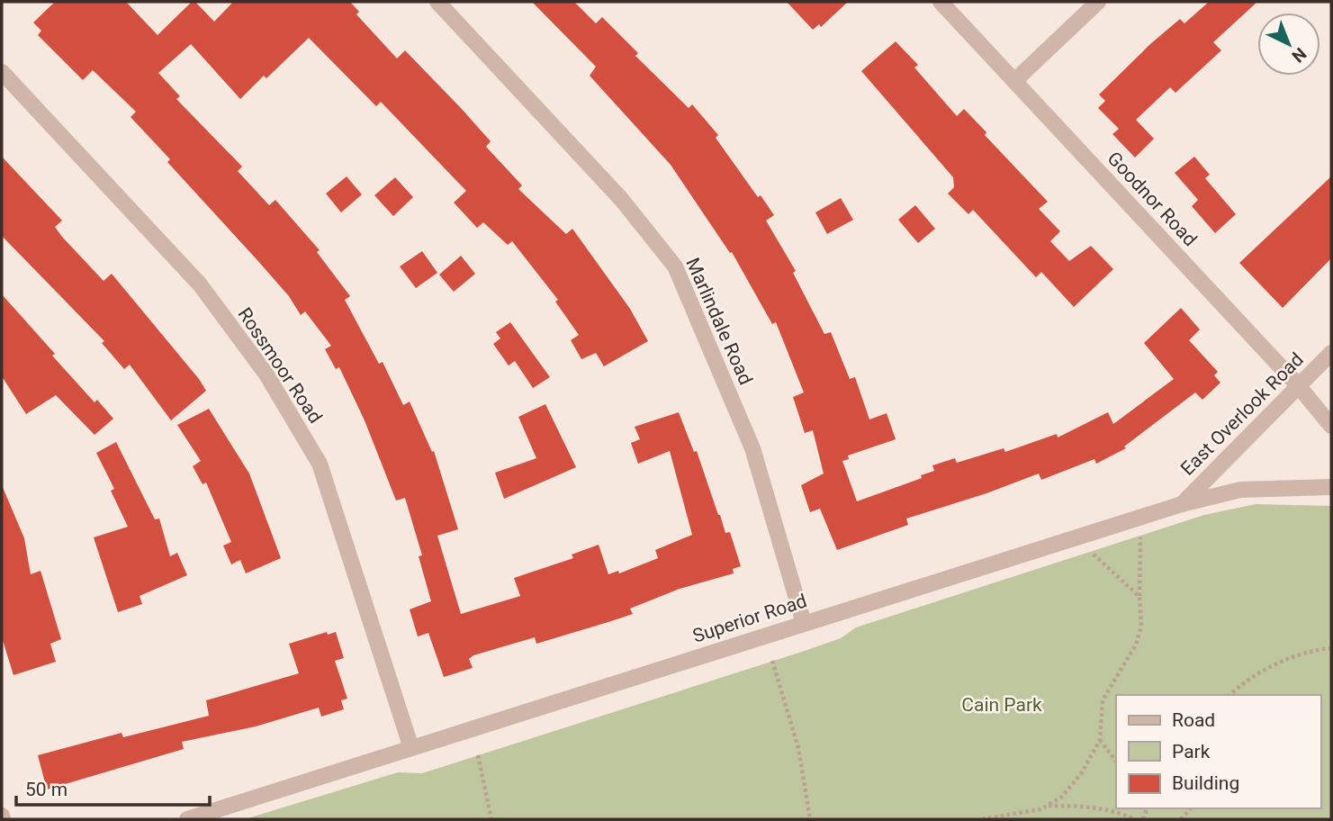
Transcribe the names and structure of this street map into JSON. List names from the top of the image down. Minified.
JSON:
{"streets":{"street":["Goodnor Road","Marlindale Road","Rossmoor Road","East Overlook Road","Superior Road"]},"crossings":[["Goodnor Road","East Overlook Road"],["Marlindale Road","Superior Road"],["Rossmoor Road","Superior Road"],["East Overlook Road","Superior Road"]],"parks":["Cain Park"],"legend":["Road","Park","Building"],"scale_bar":"50 m","north":"bottom right"}
